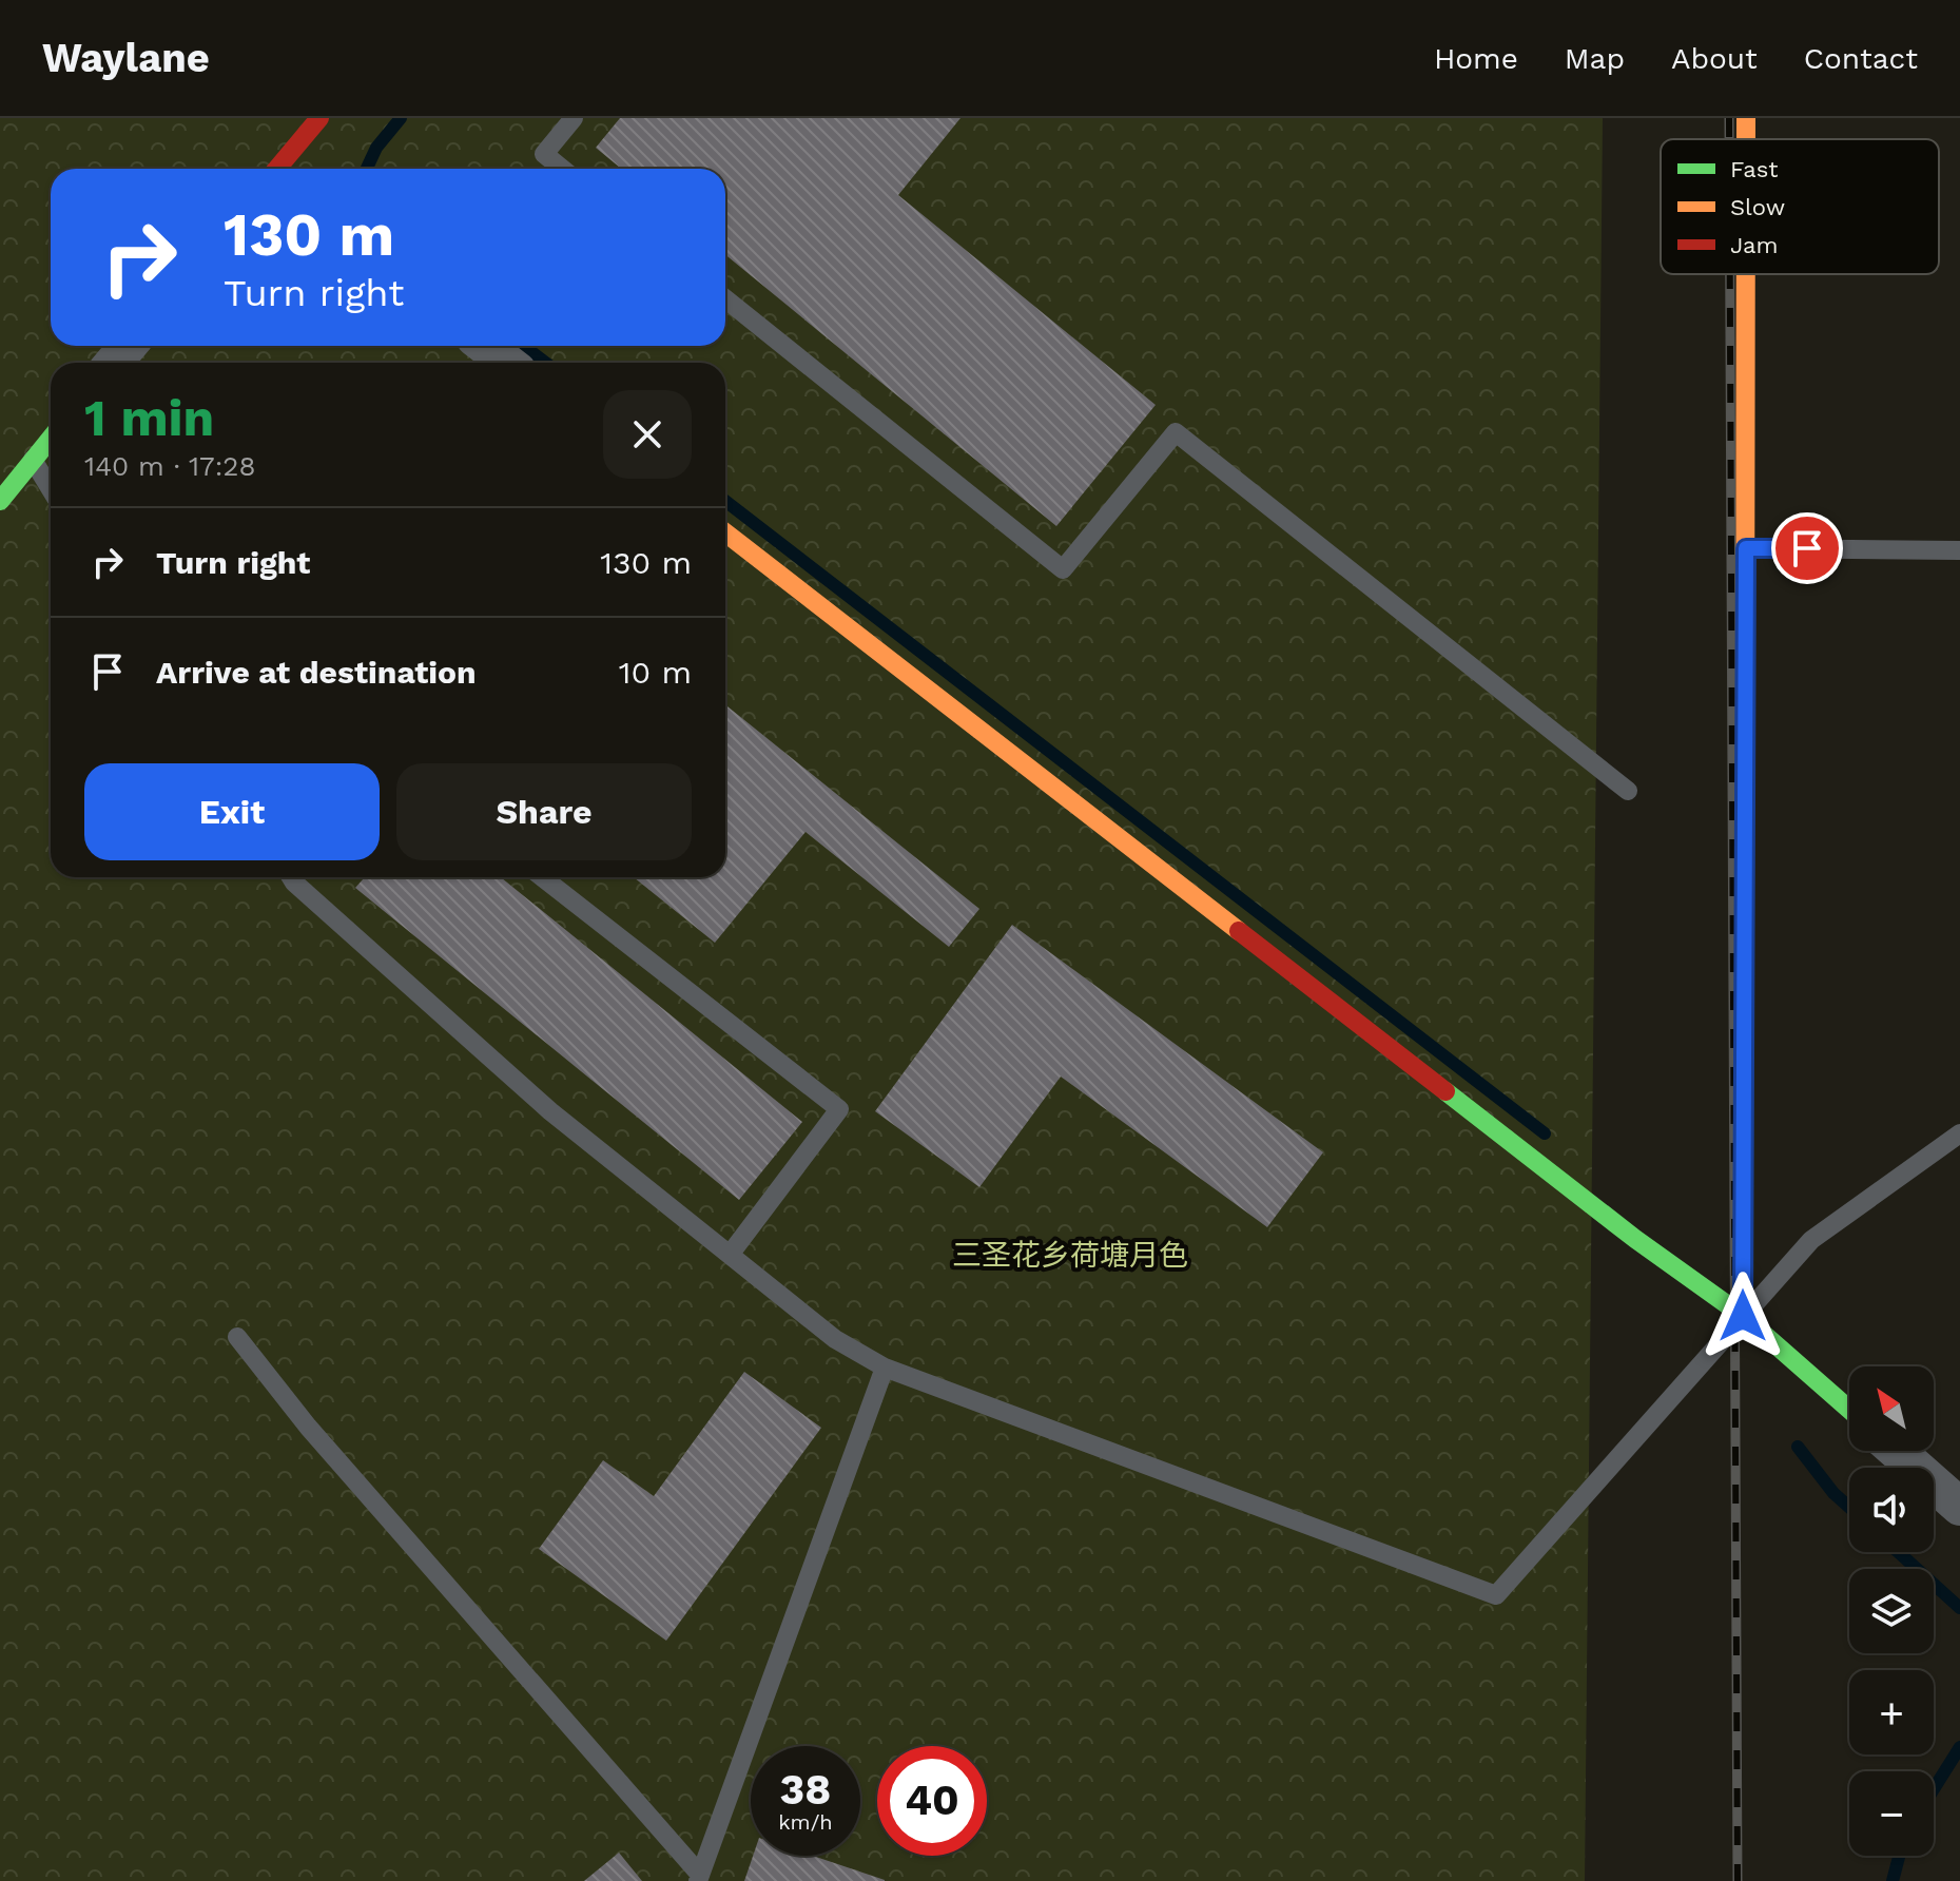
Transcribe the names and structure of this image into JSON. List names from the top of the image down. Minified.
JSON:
{"parks":["三圣花乡荷塘月色"],"legend":["Fast","Slow","Jam"],"north":"top left","page":{"header":"Waylane","nav":["Home","Map","About","Contact"],"turn":["130 m","Turn right"],"heading":["1 min","140 m · 17:28"],"list":[{"name":"Turn right","value":"130 m"},{"name":"Arrive at destination","value":"10 m"}],"buttons":["Exit","Share"],"map_buttons":["+","−"],"speed":"38 km/h","limit":"40"}}
